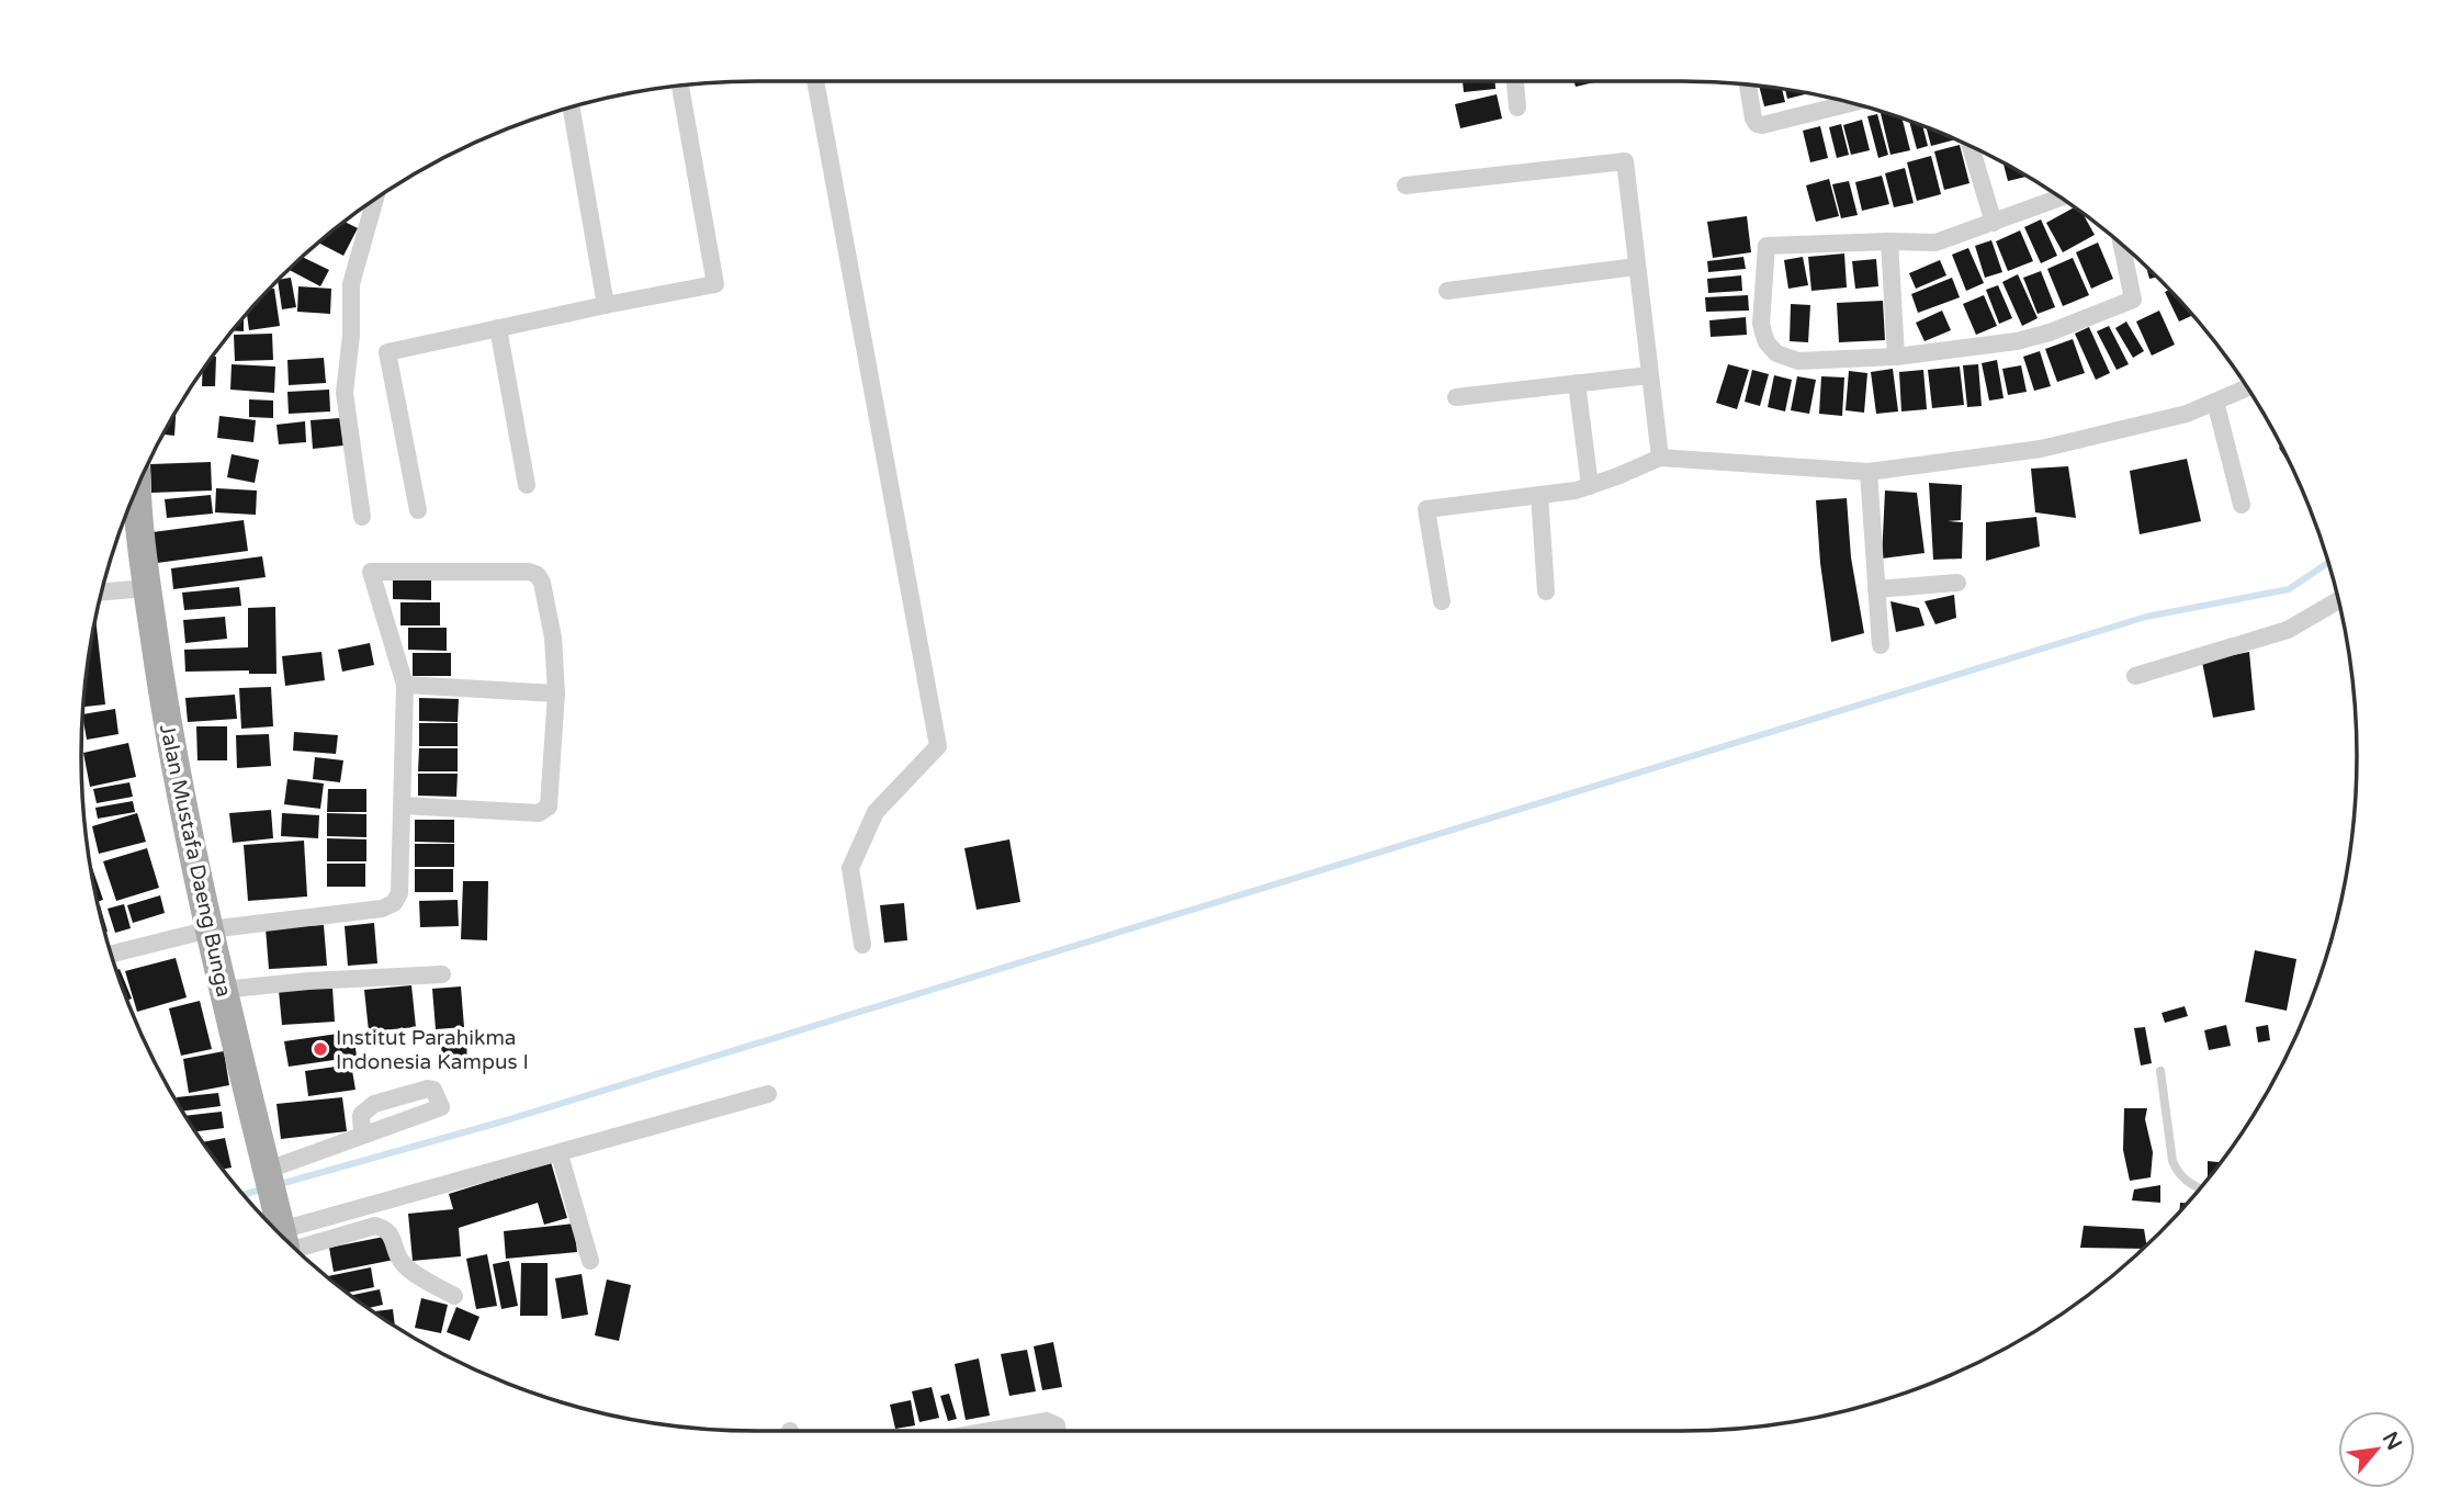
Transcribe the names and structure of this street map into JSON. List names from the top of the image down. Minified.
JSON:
{"streets":{"main road":["Jalan Mustafa Daeng Bunga"]},"places":["Institut Parahikma Indonesia Kampus I"],"north":"top right"}
